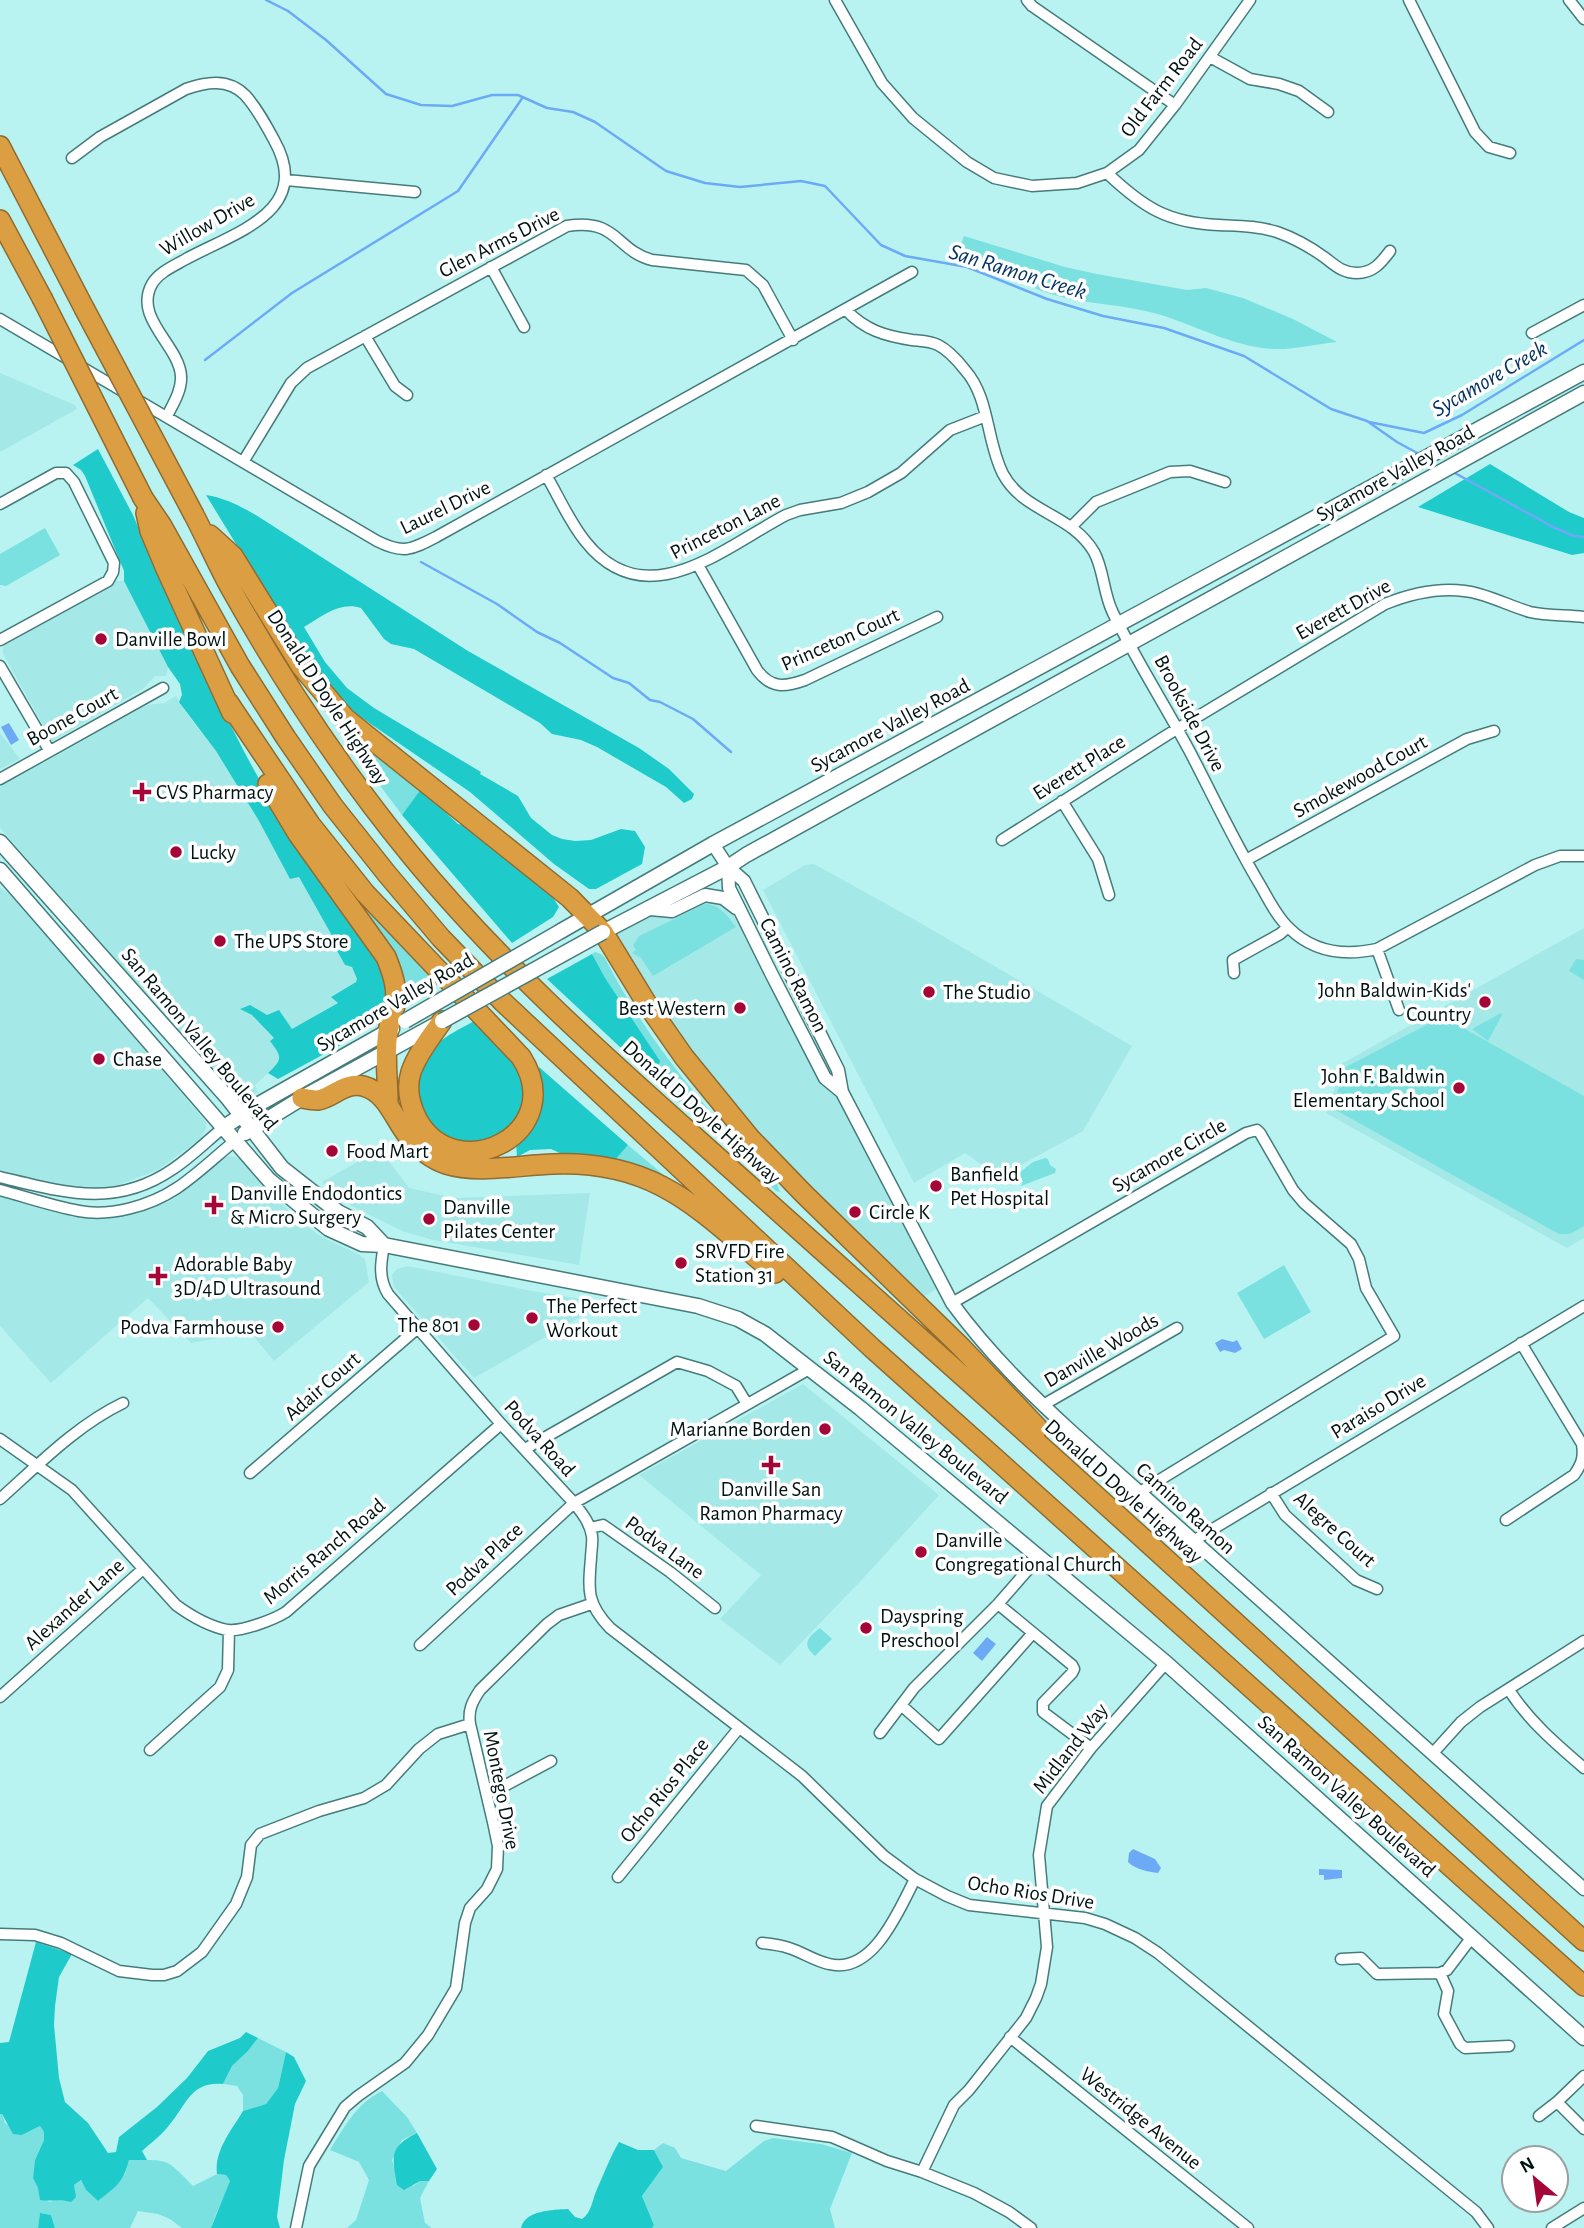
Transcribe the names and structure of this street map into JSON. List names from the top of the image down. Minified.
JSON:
{"streets":{"highway":["Donald D Doyle Highway"],"main road":["Sycamore Valley Road","San Ramon Valley Boulevard"],"street":["Old Farm Road","Willow Drive","Glen Arms Drive","Laurel Drive","Princeton Lane","Everett Drive","Princeton Court","Brookside Drive","Boone Court","Everett Place","Smokewood Court","Camino Ramon","Sycamore Circle","Danville Woods","Adair Court","Paraiso Drive","Podva Road","Alegre Court","Podva Lane","Morris Ranch Road","Podva Place","Alexander Lane","Midland Way","Montego Drive","Ocho Rios Place","Ocho Rios Drive","Westridge Avenue"]},"crossings":[["Willow Drive","Laurel Drive"],["Glen Arms Drive","Laurel Drive"],["Sycamore Valley Road","Brookside Drive"],["Sycamore Valley Road","Camino Ramon"],["Sycamore Valley Road","San Ramon Valley Boulevard"],["Laurel Drive","Princeton Lane"],["Laurel Drive","Brookside Drive"],["Princeton Lane","Princeton Court"],["Princeton Lane","Brookside Drive"],["Everett Drive","Brookside Drive"],["Everett Drive","Everett Place"],["Brookside Drive","Everett Place"],["Brookside Drive","Smokewood Court"],["Camino Ramon","Sycamore Circle"],["Camino Ramon","Danville Woods"],["Camino Ramon","Paraiso Drive"],["San Ramon Valley Boulevard","Podva Road"],["San Ramon Valley Boulevard","Midland Way"],["Adair Court","Podva Road"],["Paraiso Drive","Alegre Court"],["Podva Road","Morris Ranch Road"],["Podva Road","Podva Place"],["Midland Way","Ocho Rios Drive"],["Midland Way","Westridge Avenue"],["Montego Drive","Ocho Rios Drive"],["Ocho Rios Place","Ocho Rios Drive"]],"water":["San Ramon Creek","Sycamore Creek"],"places":{"other":["Danville Bowl","Lucky","The UPS Store","The Studio","John Baldwin-Kids' Country","Best Western","Chase","John F. Baldwin Elementary School","Food Mart","Banfield Pet Hospital","Circle K","Danville Pilates Center","SRVFD Fire Station 31","The Perfect Workout","The 801","Podva Farmhouse","Marianne Borden","Danville Congregational Church","Dayspring Preschool"],"health":["CVS Pharmacy","Danville Endodontics & Micro Surgery","Adorable Baby 3D/4D Ultrasound","Danville San Ramon Pharmacy"]},"north":"top left"}
